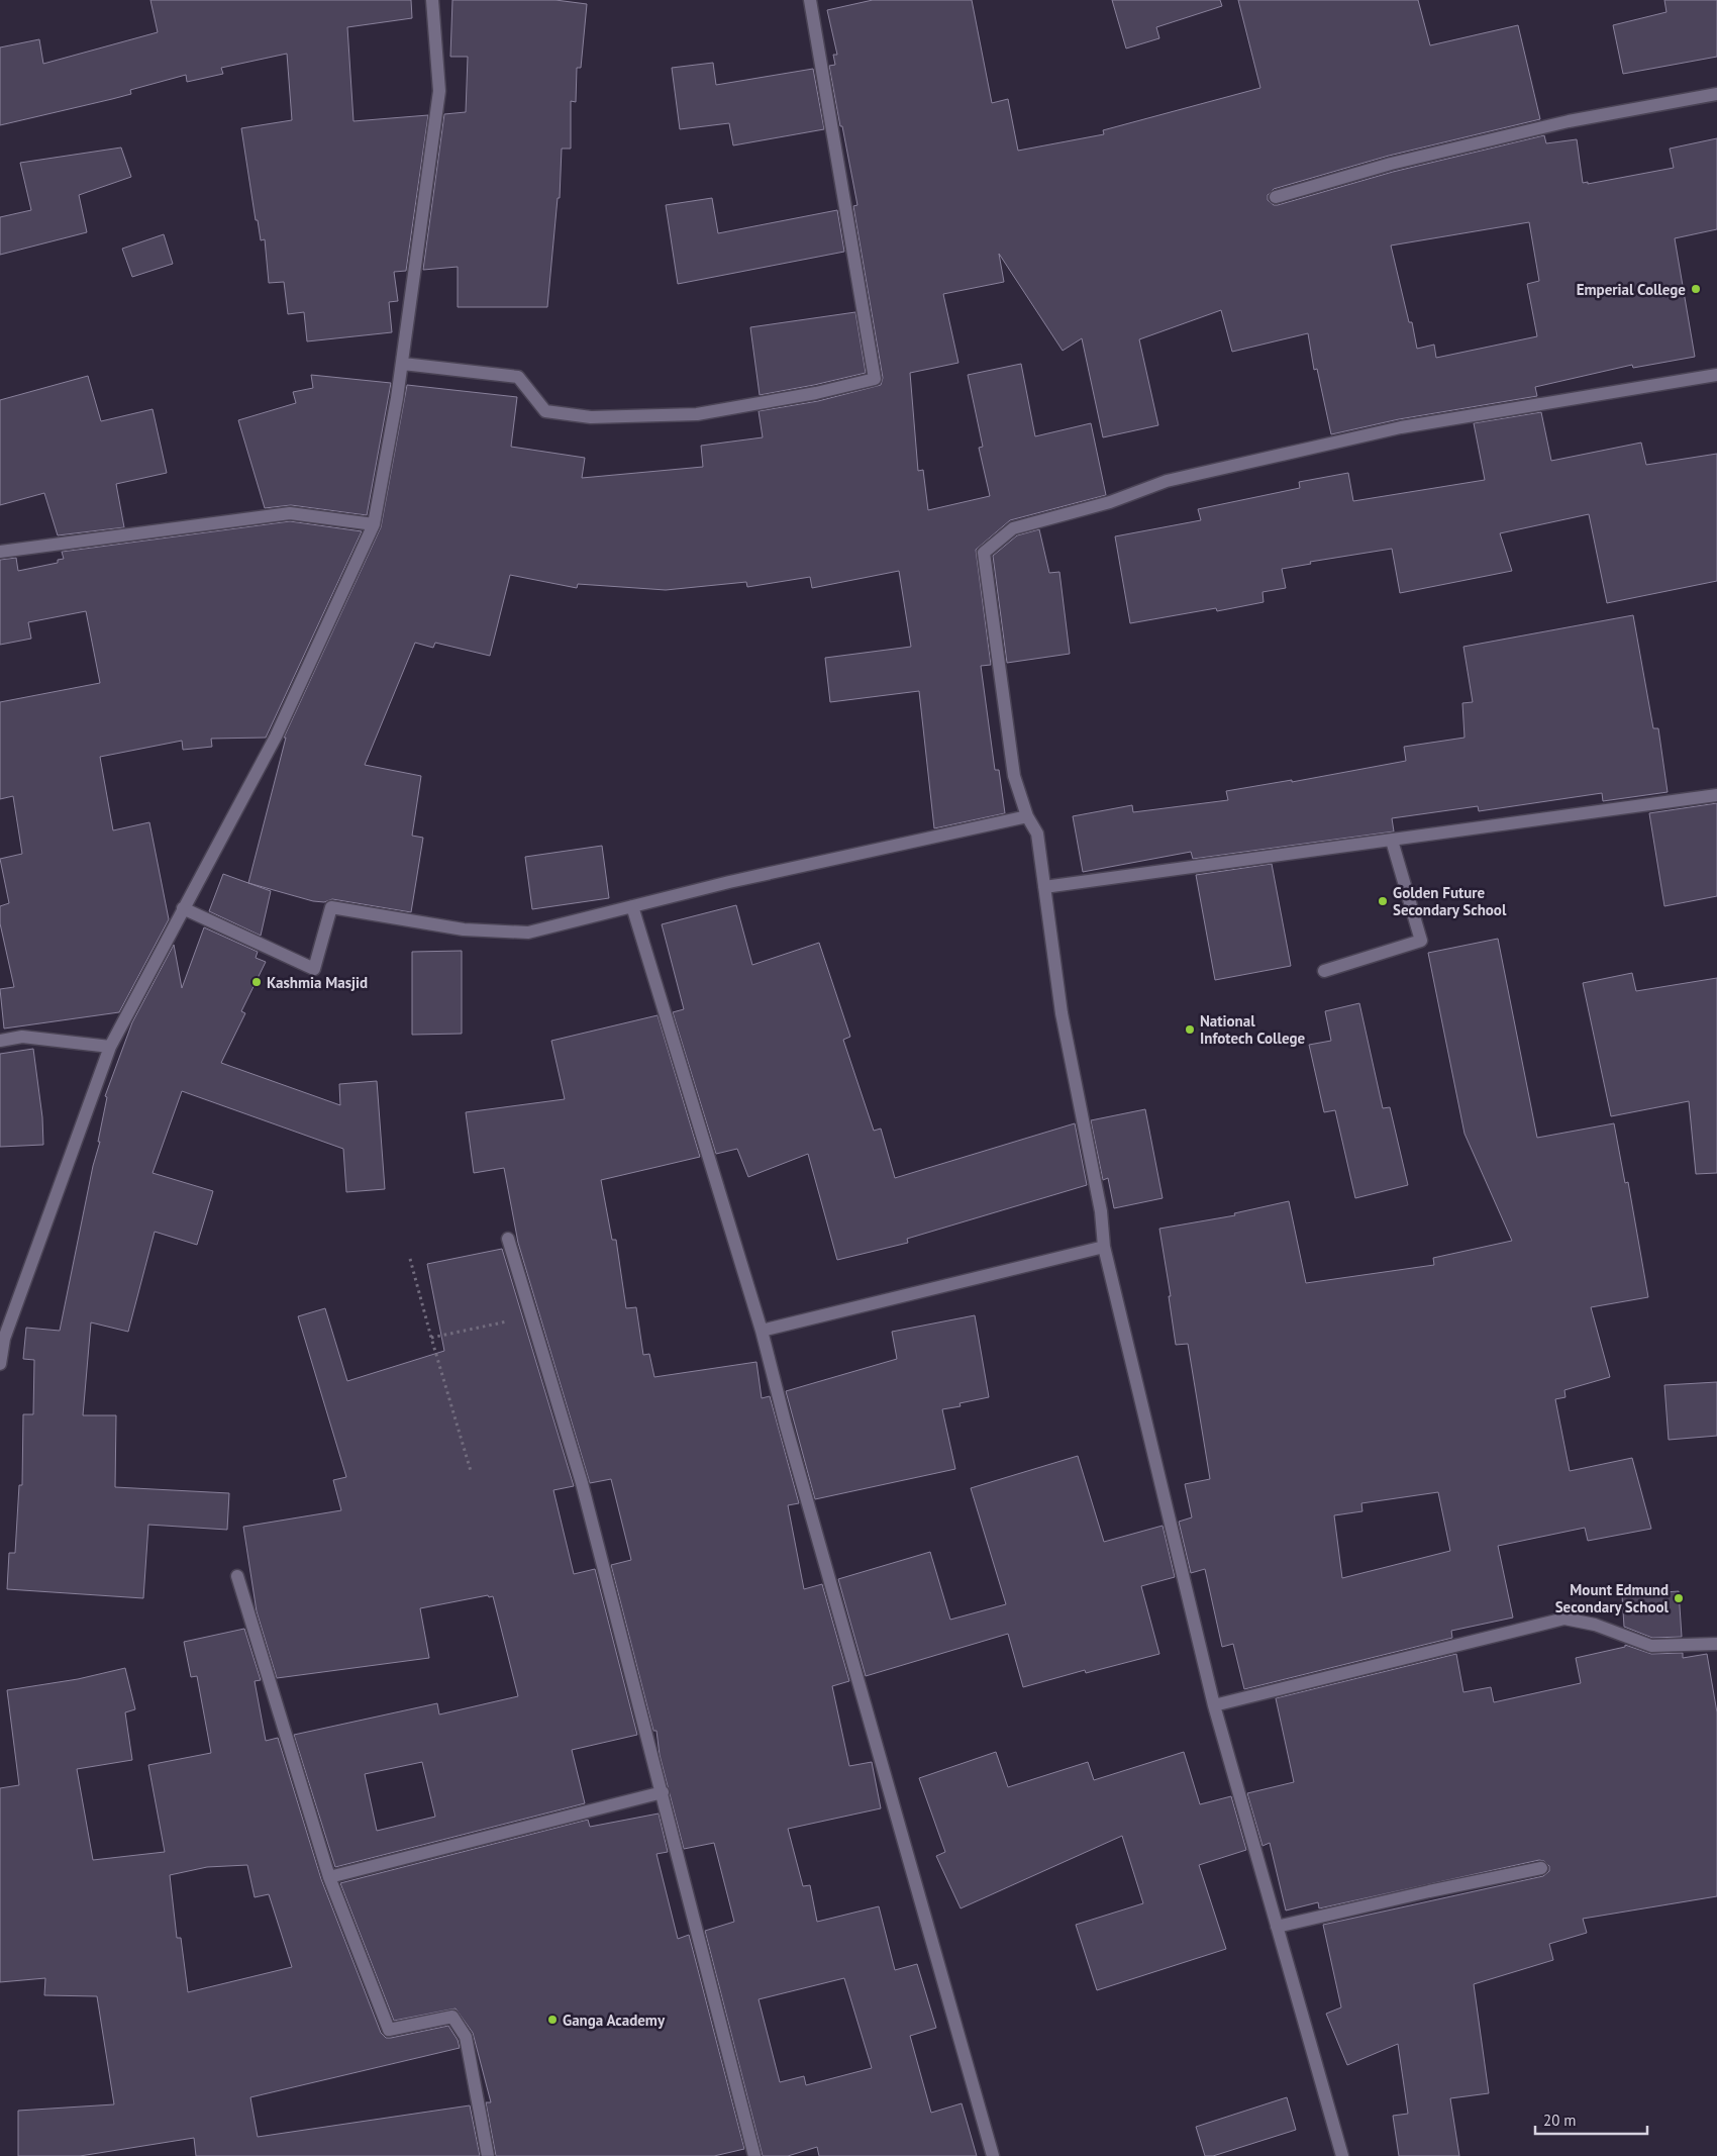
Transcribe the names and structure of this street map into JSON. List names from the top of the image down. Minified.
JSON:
{"places":["Emperial College","Golden Future Secondary School","Kashmia Masjid","National Infotech College","Mount Edmund Secondary School","Ganga Academy"],"scale_bar":"20 m"}
